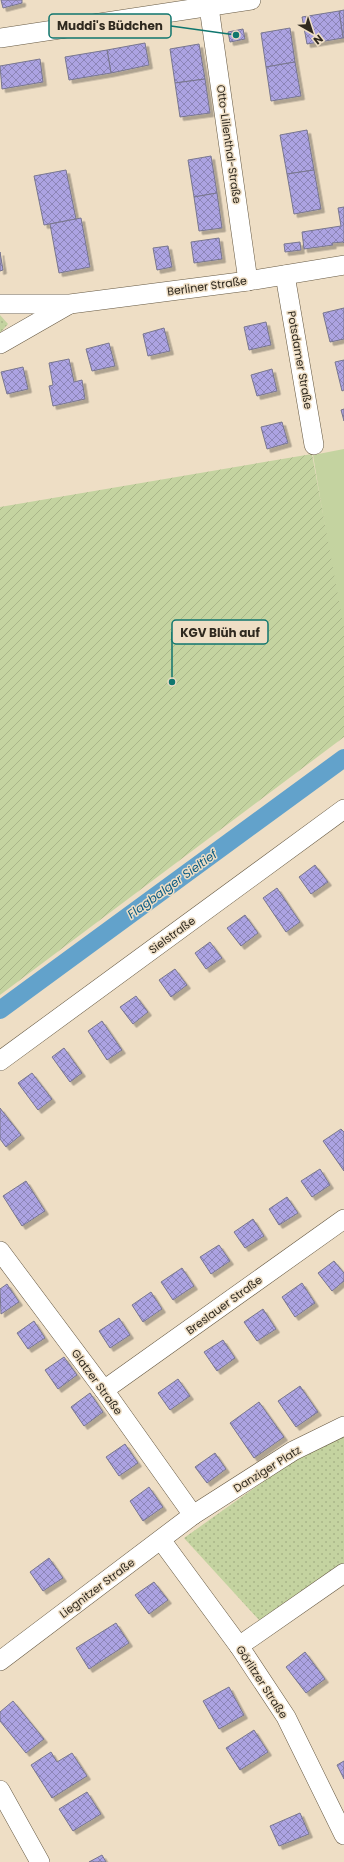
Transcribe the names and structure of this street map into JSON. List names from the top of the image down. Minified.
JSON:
{"streets":{"street":["Otto-Lilienthal-Straße","Berliner Straße","Potsdamer Straße","Sielstraße","Breslauer Straße","Glatzer Straße","Danziger Platz","Liegnitzer Straße","Görlitzer Straße"]},"crossings":[["Otto-Lilienthal-Straße","Berliner Straße"],["Berliner Straße","Potsdamer Straße"],["Breslauer Straße","Glatzer Straße"],["Glatzer Straße","Danziger Platz"],["Glatzer Straße","Liegnitzer Straße"],["Danziger Platz","Liegnitzer Straße"],["Liegnitzer Straße","Görlitzer Straße"]],"water":["Flagbalger Sieltief"],"places":["Muddi's Büdchen","KGV Blüh auf"],"north":"bottom right"}
